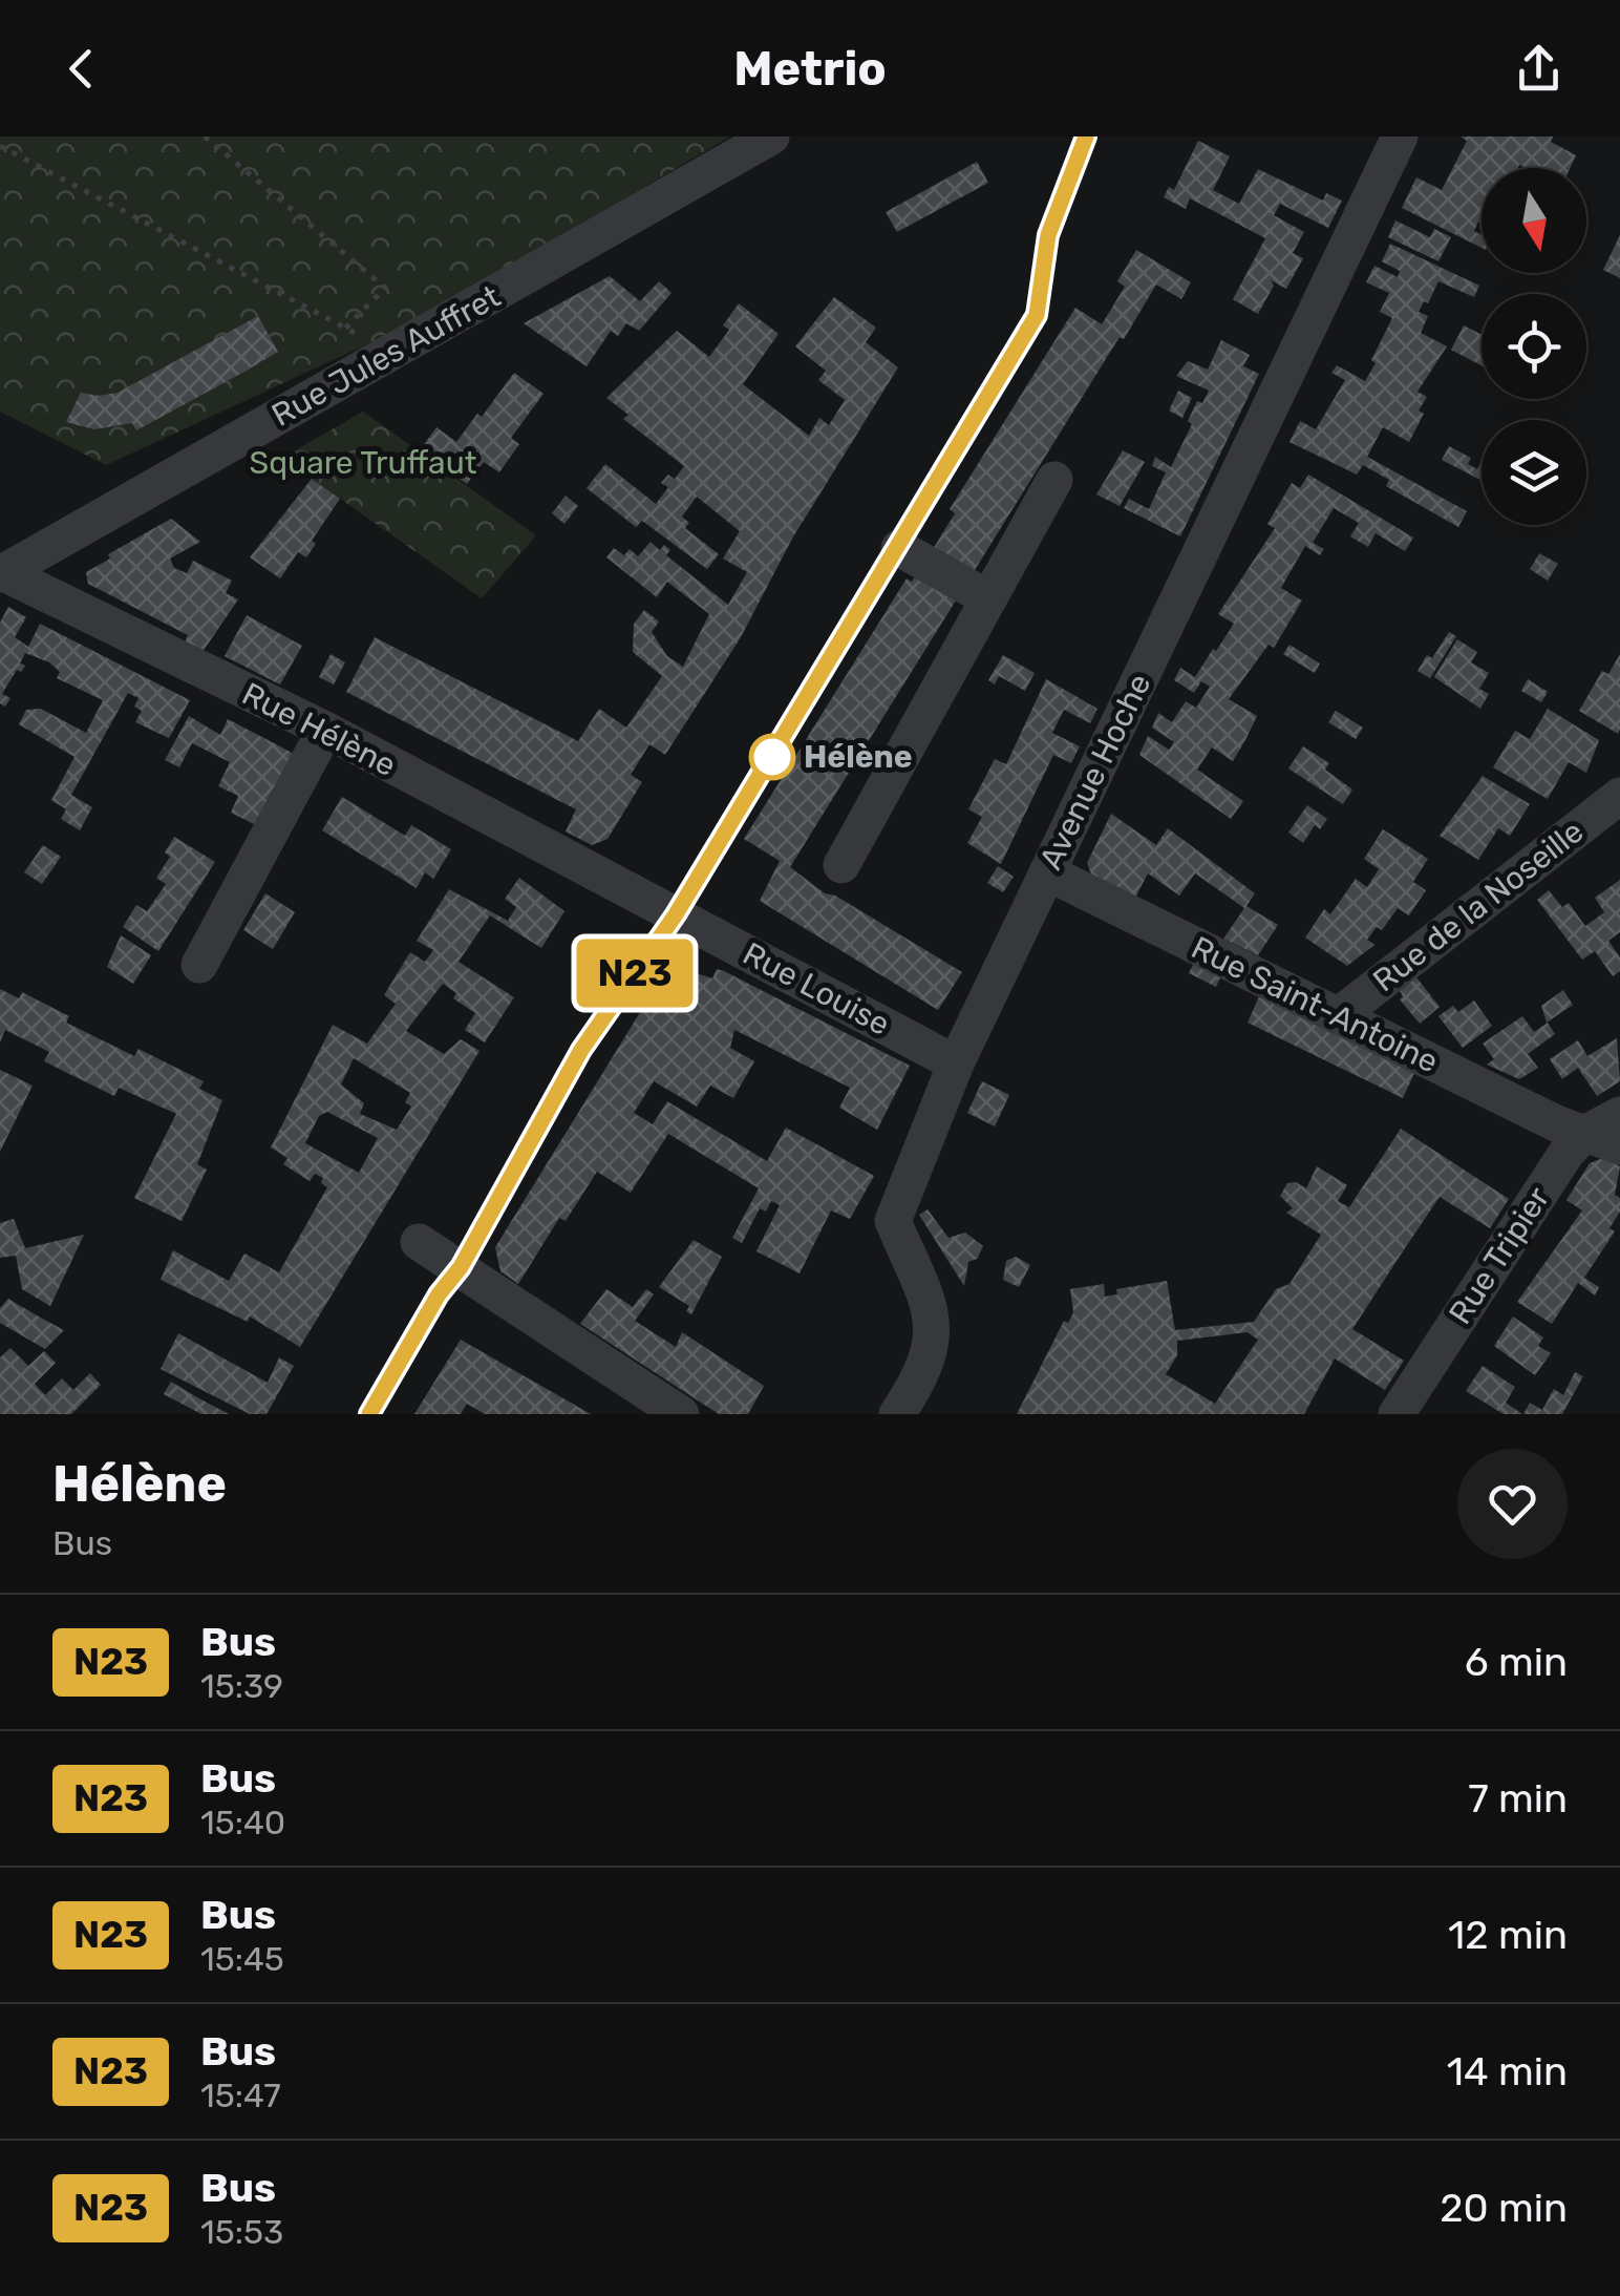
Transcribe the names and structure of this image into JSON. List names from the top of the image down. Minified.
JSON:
{"streets":{"street":["Rue Jules Auffret","Rue Hélène","Avenue Hoche","Rue de la Noseille","Rue Louise","Rue Saint-Antoine","Rue Tripier"]},"crossings":[["Rue Jules Auffret","Rue Hélène"],["Rue Hélène","Rue Louise"],["Avenue Hoche","Rue Louise"],["Avenue Hoche","Rue Saint-Antoine"],["Rue de la Noseille","Rue Saint-Antoine"],["Rue Saint-Antoine","Rue Tripier"]],"parks":["Square Truffaut"],"places":["Hélène"],"lines":["bus line N23"],"north":"bottom","page":{"header":"Metrio","on_map":"N23","heading":["Hélène","Bus"],"list":[{"mark":"N23","name":"Bus","note":"15:39","value":"6 min"},{"mark":"N23","name":"Bus","note":"15:40","value":"7 min"},{"mark":"N23","name":"Bus","note":"15:45","value":"12 min"},{"mark":"N23","name":"Bus","note":"15:47","value":"14 min"},{"mark":"N23","name":"Bus","note":"15:53","value":"20 min"}]}}
